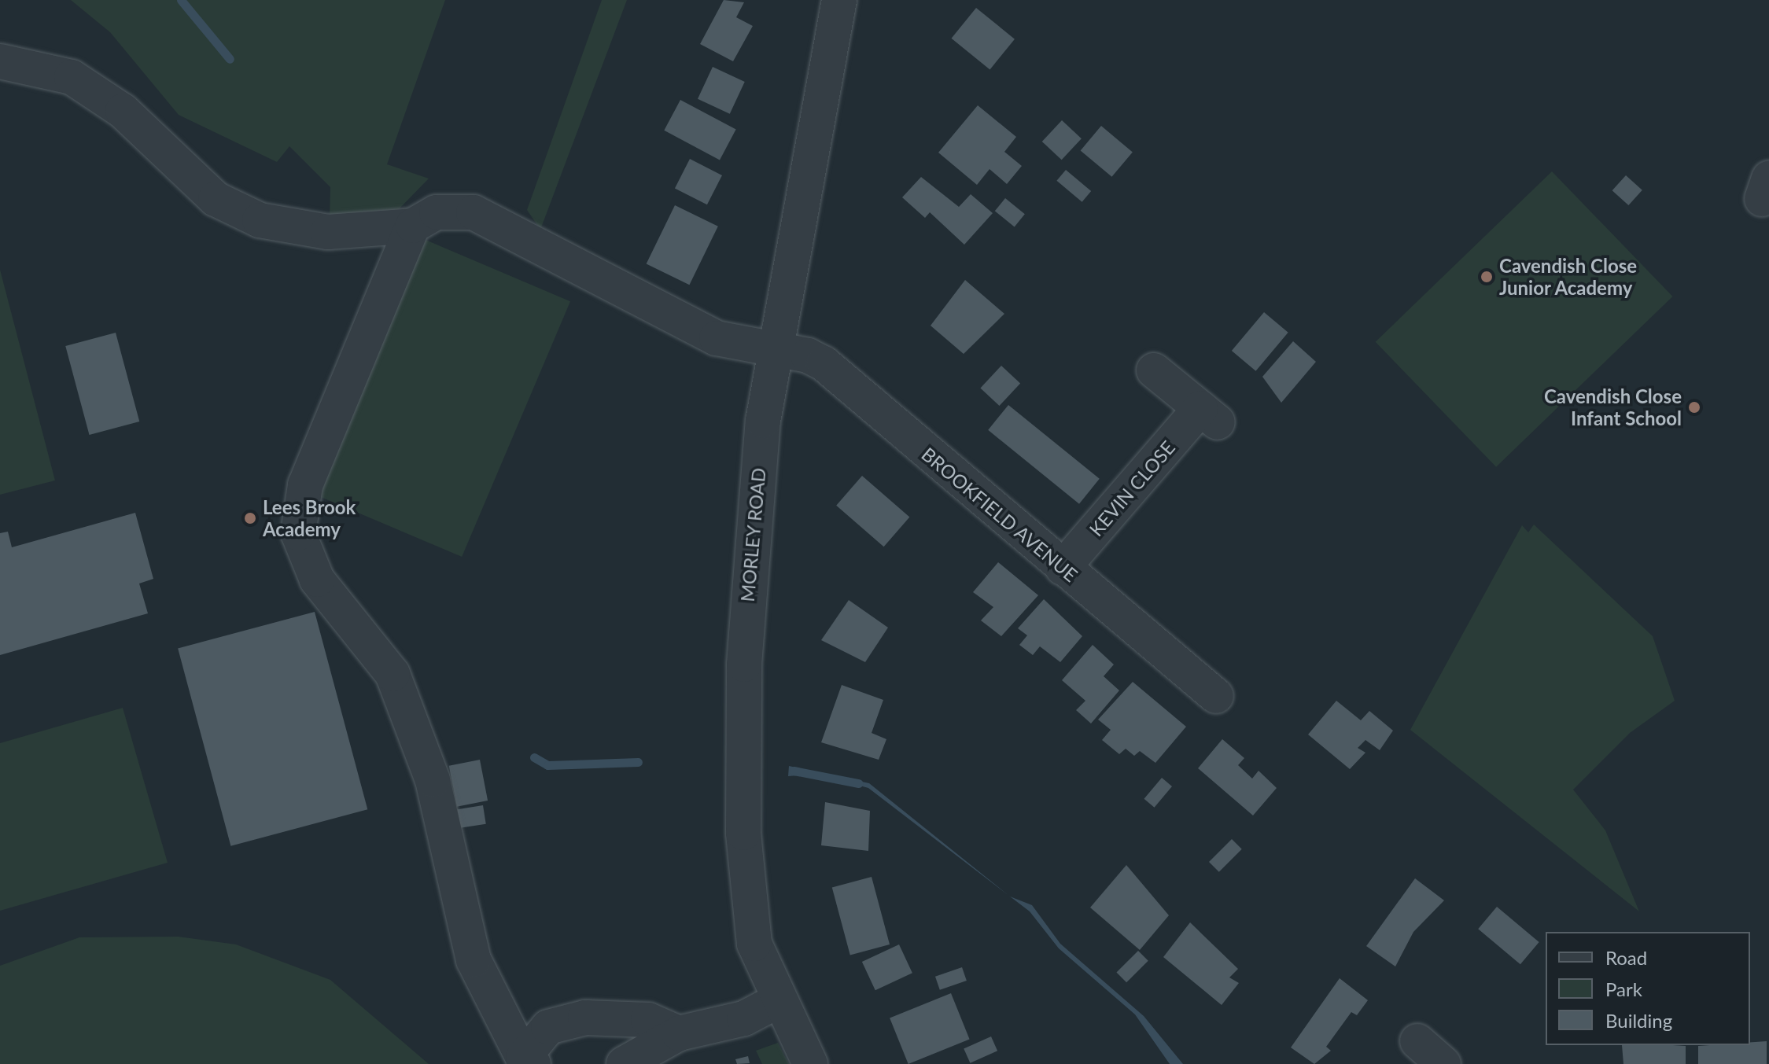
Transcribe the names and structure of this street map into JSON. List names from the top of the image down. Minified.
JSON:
{"streets":{"street":["KEVIN CLOSE","BROOKFIELD AVENUE","MORLEY ROAD"]},"crossings":[["KEVIN CLOSE","BROOKFIELD AVENUE"],["BROOKFIELD AVENUE","MORLEY ROAD"]],"places":["Cavendish Close Junior Academy","Cavendish Close Infant School","Lees Brook Academy"],"legend":["Road","Park","Building"]}
